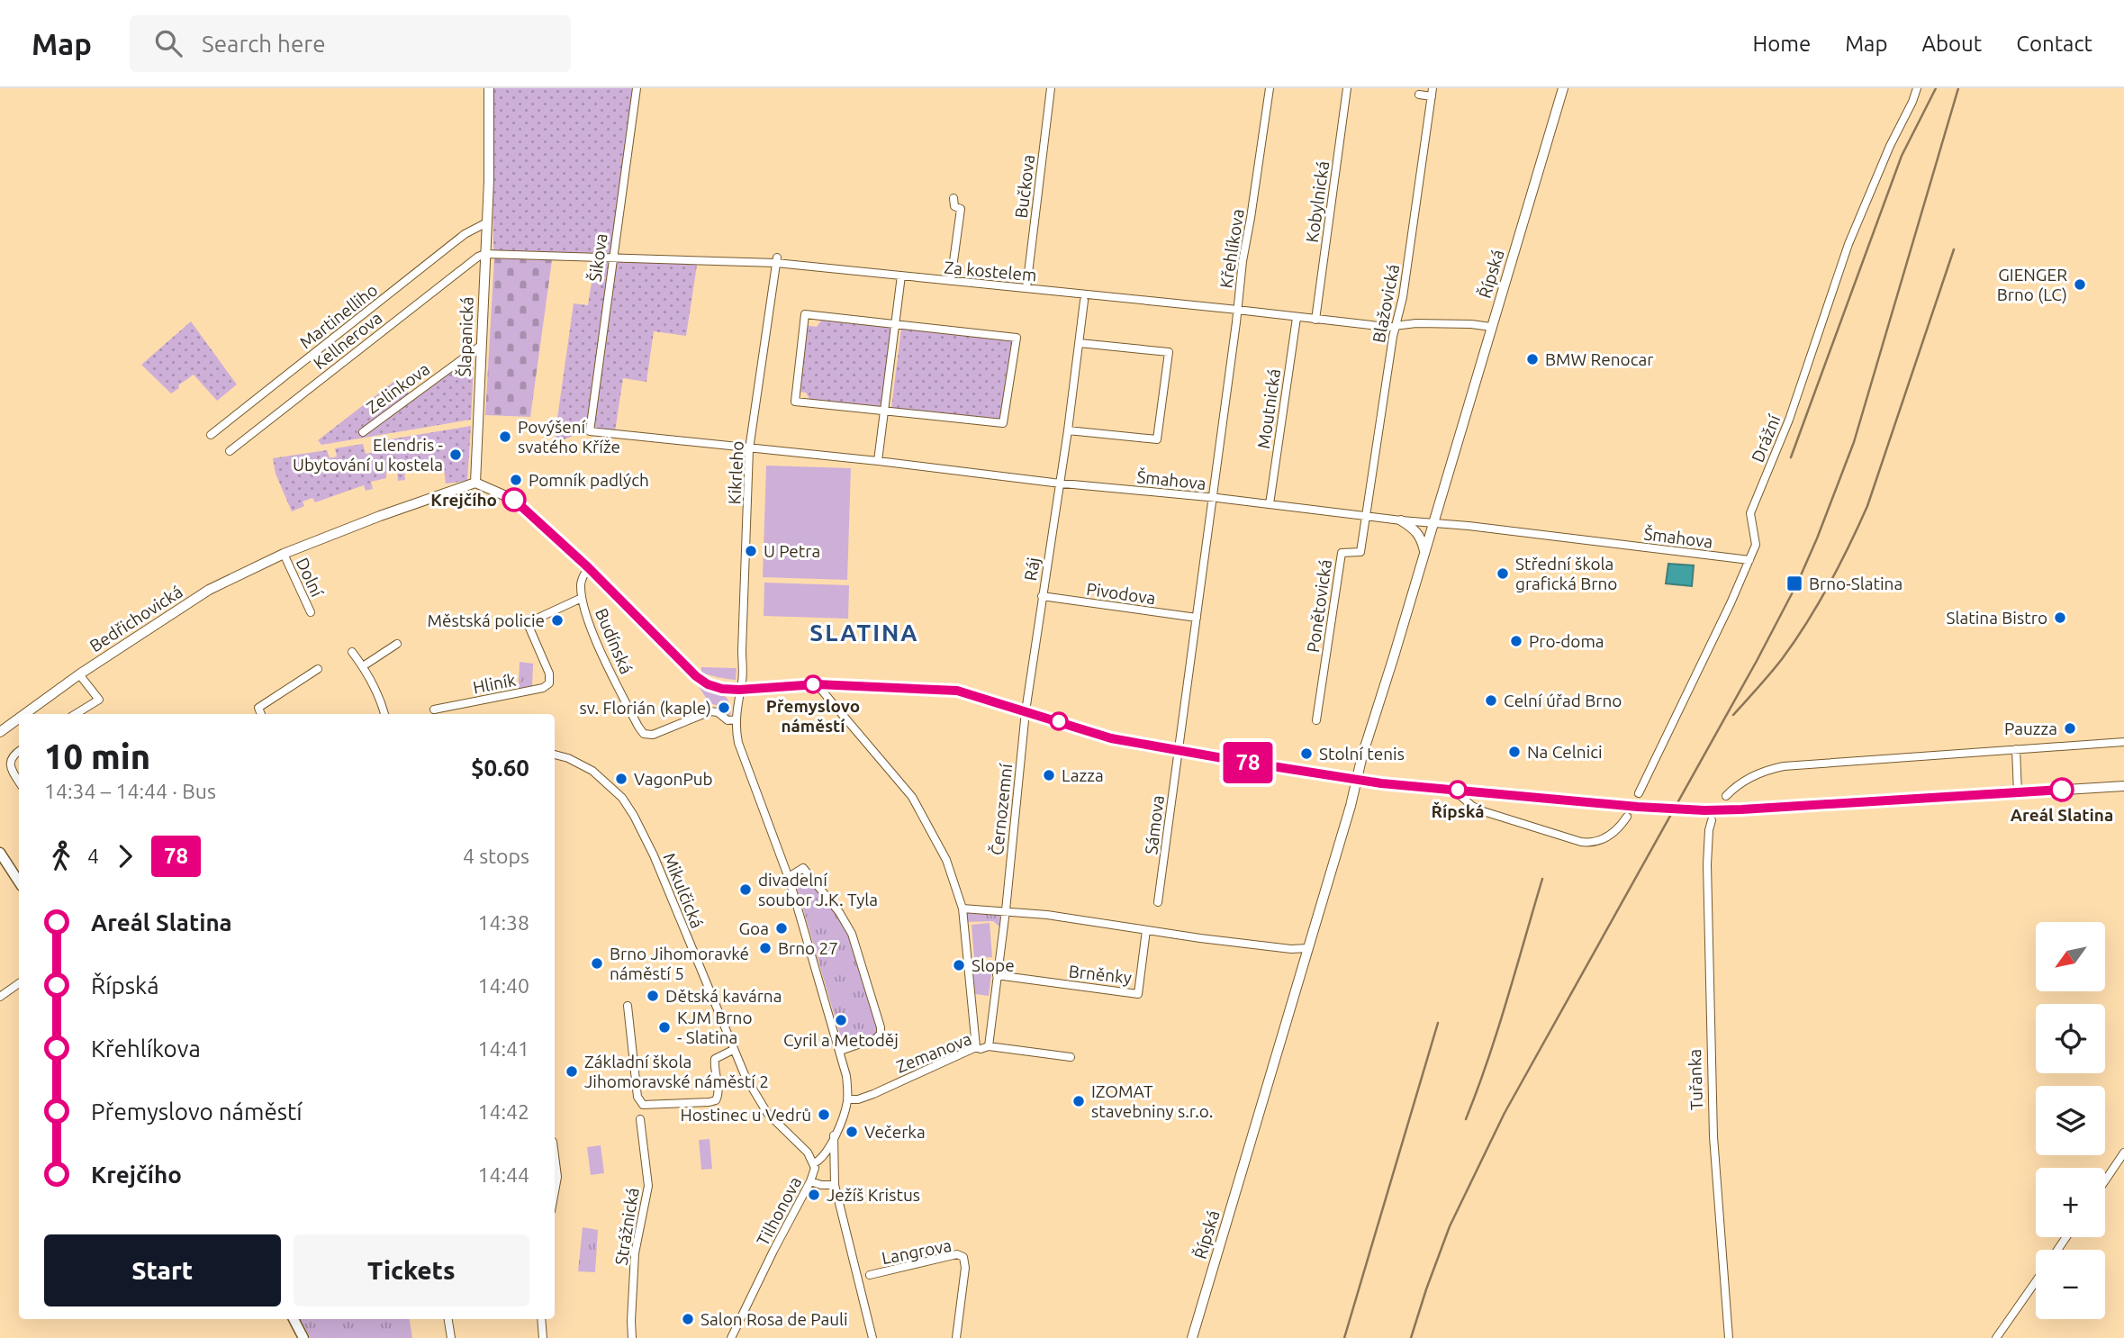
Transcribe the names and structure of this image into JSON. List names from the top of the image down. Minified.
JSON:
{"streets":{"street":["Bučkova","Kobylnická","Křehlíkova","Šikova","Za kostelem","Řípská","Blažovická","Martinelliho","Šlapanická","Kellnerova","Zelinkova","Moutnická","Drážní","Kikrleho","Šmahova","Ráj","Dolní","Pivodova","Ponětovická","Bedřichovická","Budínská","Hliník","Černozemní","Sámova","Mikulčická","Brněnky","Zemanova","Tuřanka","Tilhonova","Strážnická","Langrova"]},"crossings":[["Bučkova","Za kostelem"],["Kobylnická","Za kostelem"],["Křehlíkova","Za kostelem"],["Křehlíkova","Šmahova"],["Křehlíkova","Pivodova"],["Křehlíkova","Sámova"],["Šikova","Za kostelem"],["Šikova","Šmahova"],["Za kostelem","Řípská"],["Za kostelem","Blažovická"],["Za kostelem","Šlapanická"],["Za kostelem","Kellnerova"],["Za kostelem","Moutnická"],["Za kostelem","Kikrleho"],["Řípská","Šmahova"],["Blažovická","Šmahova"],["Blažovická","Ponětovická"],["Martinelliho","Šlapanická"],["Šlapanická","Kellnerova"],["Šlapanická","Zelinkova"],["Moutnická","Šmahova"],["Drážní","Šmahova"],["Kikrleho","Šmahova"],["Šmahova","Ráj"],["Šmahova","Ponětovická"],["Ráj","Pivodova"],["Ráj","Černozemní"],["Dolní","Bedřichovická"],["Budínská","Hliník"],["Černozemní","Brněnky"],["Černozemní","Zemanova"],["Mikulčická","Tilhonova"],["Zemanova","Tilhonova"]],"districts":["SLATINA"],"places":{"other":["GIENGER Brno (LC)","BMW Renocar","Povýšení svatého Kříže","Elendris - Ubytování u kostela","Pomník padlých","Krejčího","U Petra","Střední škola grafická Brno","Slatina Bistro","Městská policie","Pro-doma","Přemyslovo náměstí","Celní úřad Brno","sv. Florián (kaple)","Pauzza","Na Celnici","Stolní tenis","Lazza","VagonPub","Řípská","Areál Slatina","divadelní soubor J.K. Tyla","Goa","Brno 27","Brno Jihomoravké náměstí 5","Slope","Dětská kavárna","Cyril a Metoděj","KJM Brno - Slatina","Základní škola Jihomoravské náměstí 2","IZOMAT stavebniny s.r.o.","Hostinec u Vedrů","Večerka","Ježíš Kristus","Salon Rosa de Pauli"],"transit":["Brno-Slatina"]},"lines":["bus line 78"],"north":"bottom left","page":{"header":"Map","search":"Search here","nav":["Home","Map","About","Contact"],"on_map":"78","heading":["10 min","14:34 – 14:44 · Bus","$0.60"],"legs":["4","78","4 stops"],"list":[{"name":"Areál Slatina","value":"14:38"},{"name":"Řípská","value":"14:40"},{"name":"Křehlíkova","value":"14:41"},{"name":"Přemyslovo náměstí","value":"14:42"},{"name":"Krejčího","value":"14:44"}],"map_buttons":["+","−"],"buttons":["Start","Tickets"]}}
